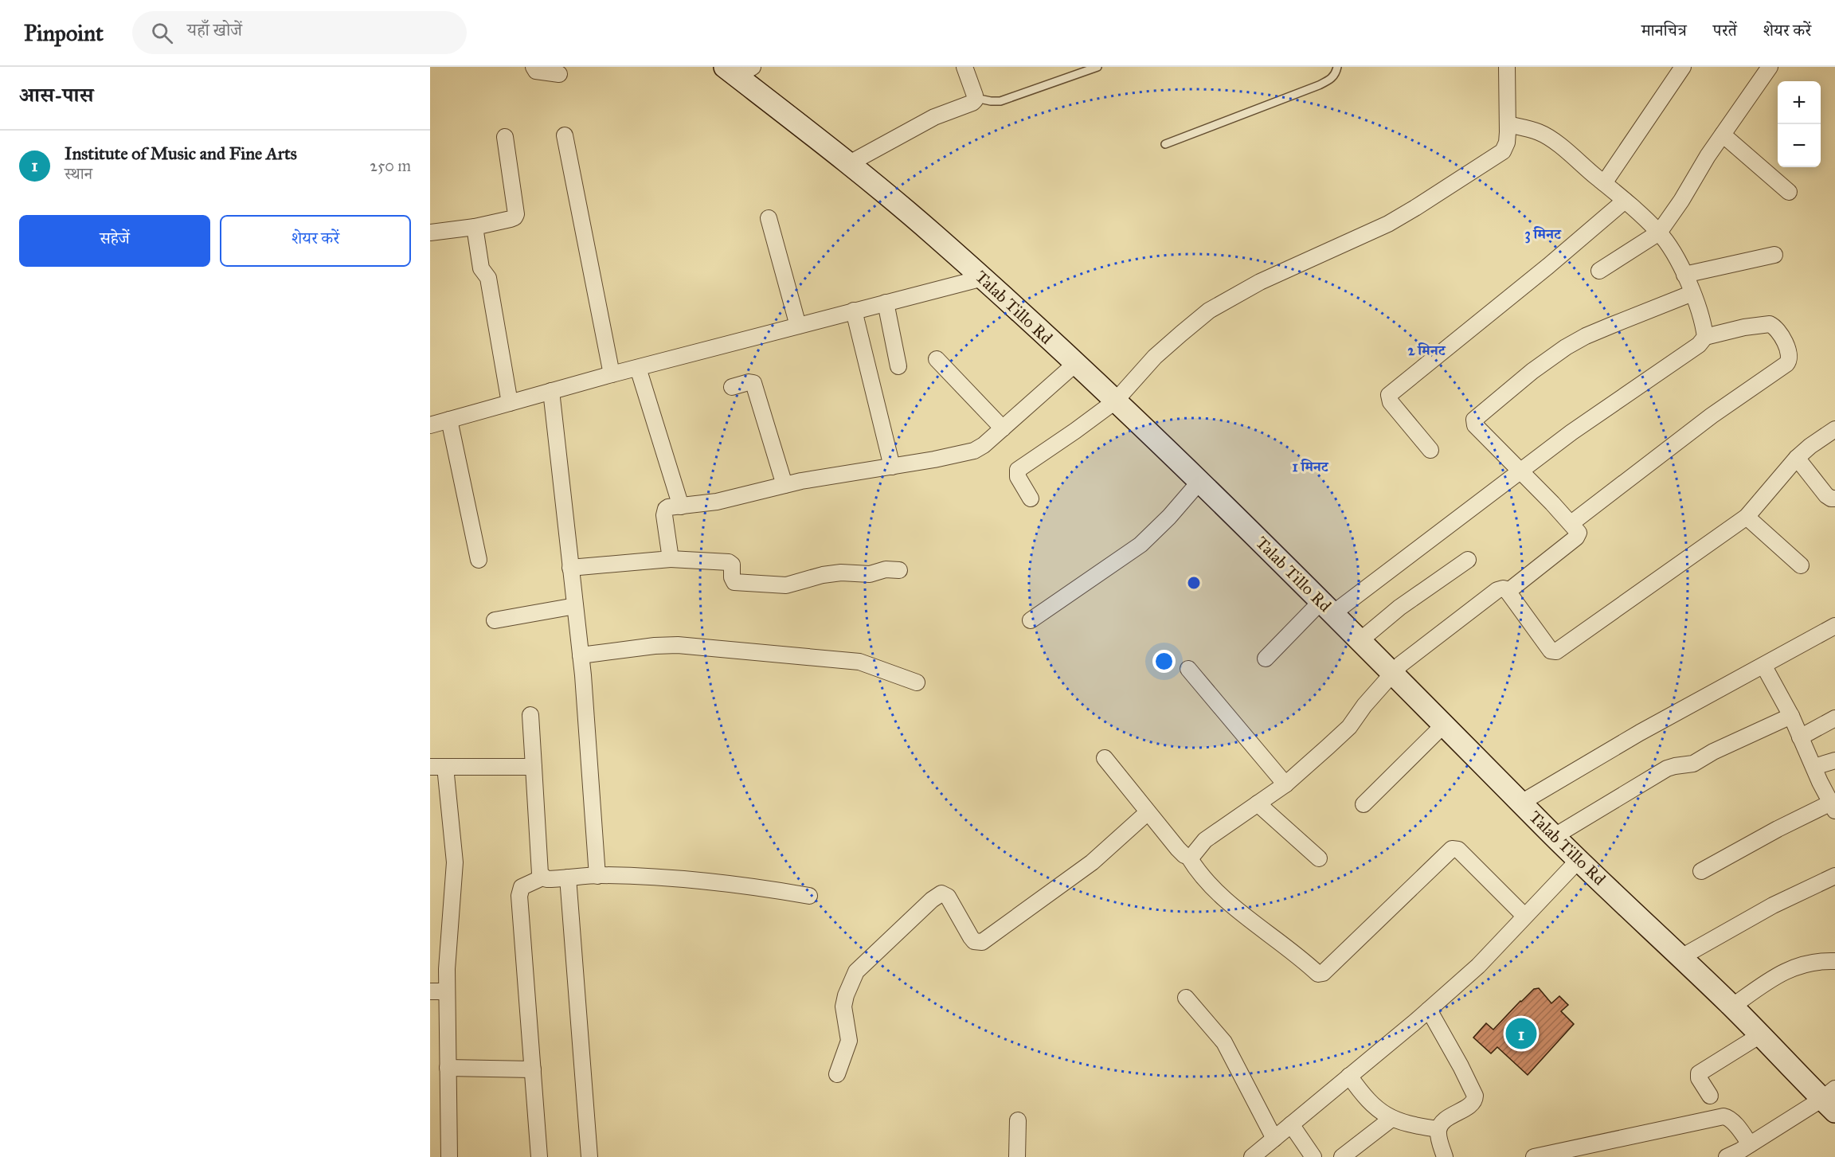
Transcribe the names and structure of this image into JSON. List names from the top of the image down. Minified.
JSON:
{"streets":{"main road":["Talab Tillo Rd"]},"page":{"header":"Pinpoint","search":"यहाँ खोजें","nav":["मानचित्र","परतें","शेयर करें"],"heading":"आस-पास","map_buttons":["+","−"],"list":[{"mark":"1","name":"Institute of Music and Fine Arts","note":"स्थान","value":"250 m"}],"buttons":["सहेजें","शेयर करें"],"pins":"1"},"rings":["3 मिनट","2 मिनट","1 मिनट"]}
